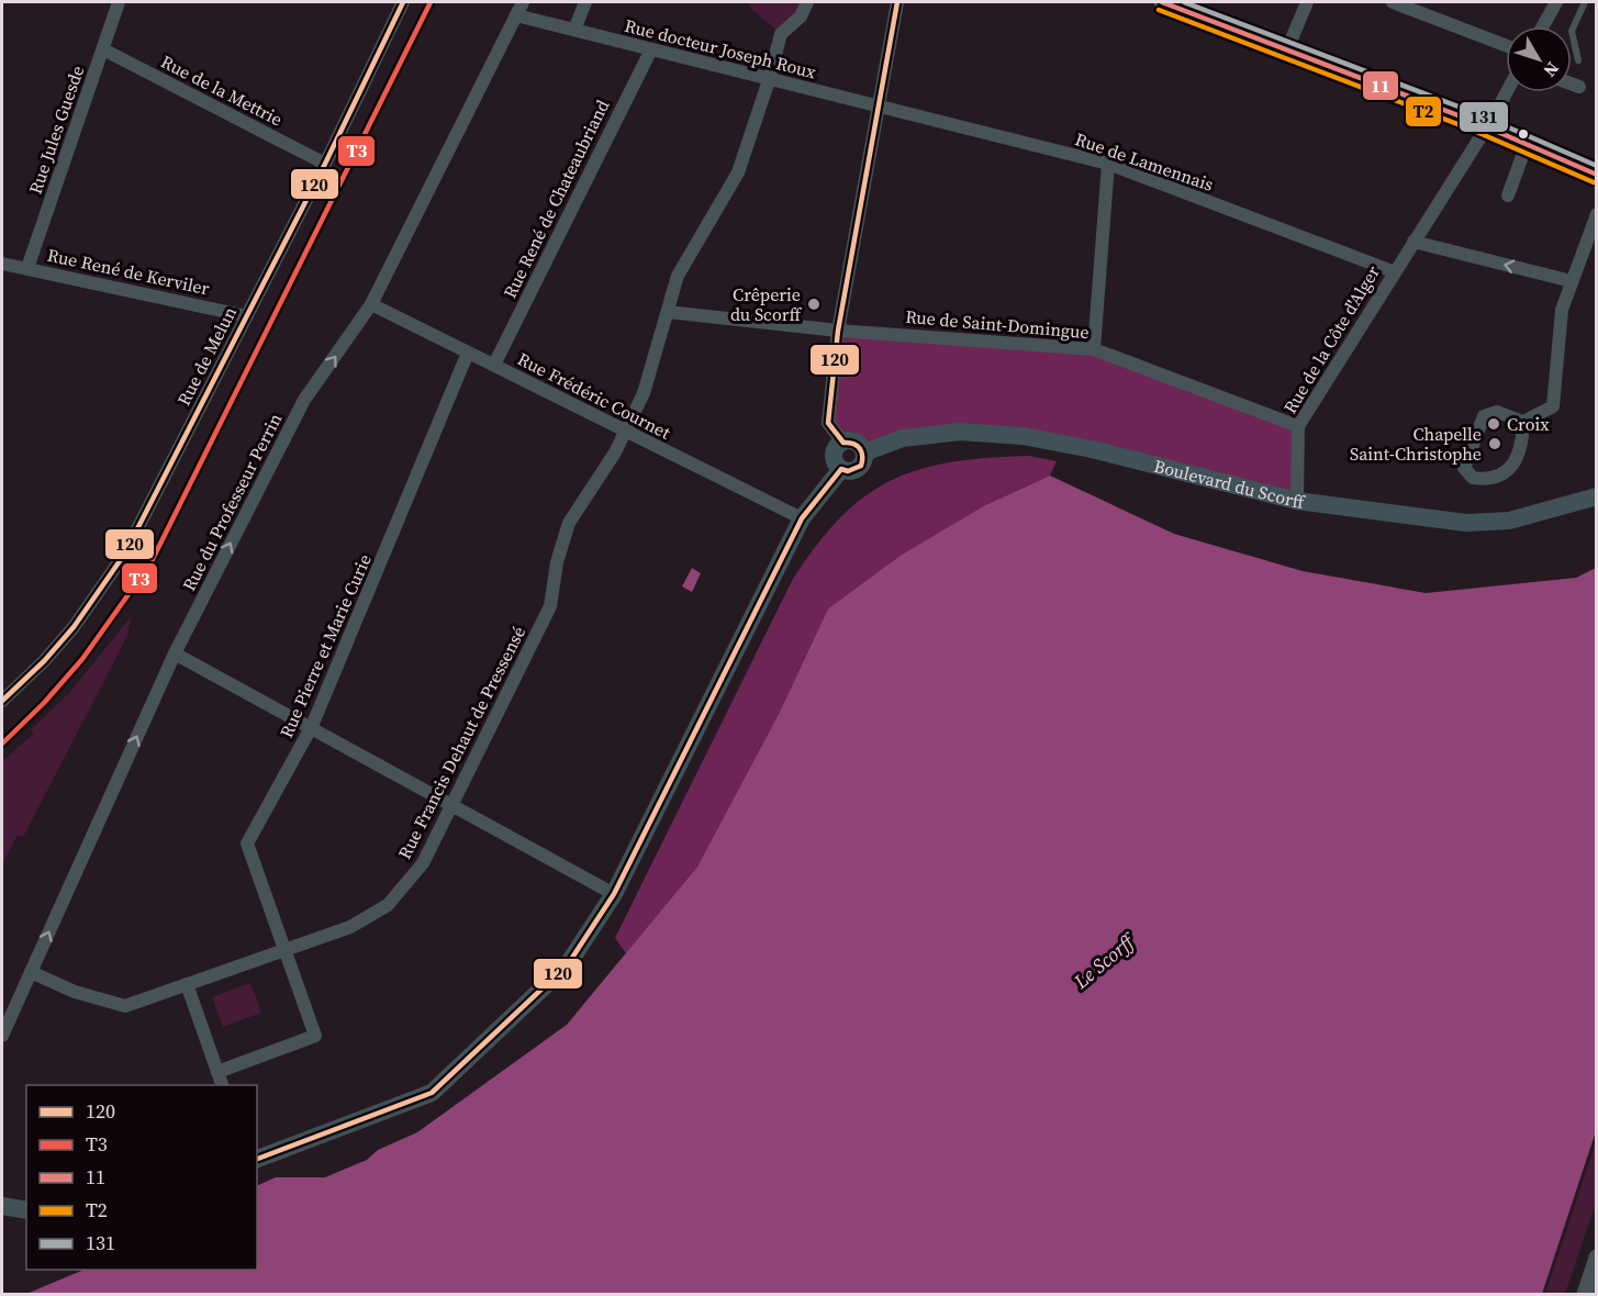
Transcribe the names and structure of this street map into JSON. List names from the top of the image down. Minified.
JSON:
{"streets":{"main road":["Boulevard du Scorff"],"street":["Rue docteur Joseph Roux","Rue de la Mettrie","Rue Jules Guesde","Rue de Lamennais","Rue René de Chateaubriand","Rue René de Kerviler","Rue de Saint-Domingue","Rue de la Côte d'Alger","Rue de Melun","Rue Frédéric Cournet","Rue du Professeur Perrin","Rue Pierre et Marie Curie","Rue Francis Dehaut de Pressensé"]},"crossings":[["Rue docteur Joseph Roux","Rue de Lamennais"],["Rue docteur Joseph Roux","Rue René de Chateaubriand"],["Rue docteur Joseph Roux","Rue du Professeur Perrin"],["Rue docteur Joseph Roux","Rue Francis Dehaut de Pressensé"],["Rue de la Mettrie","Rue Jules Guesde"],["Rue de la Mettrie","Rue de Melun"],["Rue Jules Guesde","Rue René de Kerviler"],["Rue de Lamennais","Rue de la Côte d'Alger"],["Rue René de Chateaubriand","Rue Frédéric Cournet"],["Rue René de Kerviler","Rue de Melun"],["Rue de Saint-Domingue","Rue de la Côte d'Alger"],["Rue de Saint-Domingue","Rue Francis Dehaut de Pressensé"],["Rue de la Côte d'Alger","Boulevard du Scorff"],["Rue Frédéric Cournet","Rue du Professeur Perrin"],["Rue Frédéric Cournet","Rue Pierre et Marie Curie"],["Rue Frédéric Cournet","Rue Francis Dehaut de Pressensé"],["Rue du Professeur Perrin","Rue Francis Dehaut de Pressensé"],["Rue Pierre et Marie Curie","Rue Francis Dehaut de Pressensé"]],"one_way":["Rue du Professeur Perrin"],"water":["Le Scorff"],"places":["Crêperie du Scorff","Croix","Chapelle Saint-Christophe"],"lines":["transit line 120","transit line T3","transit line 11","transit line 131","transit line T2"],"legend":["120","T3","11","T2","131"],"north":"bottom right"}
